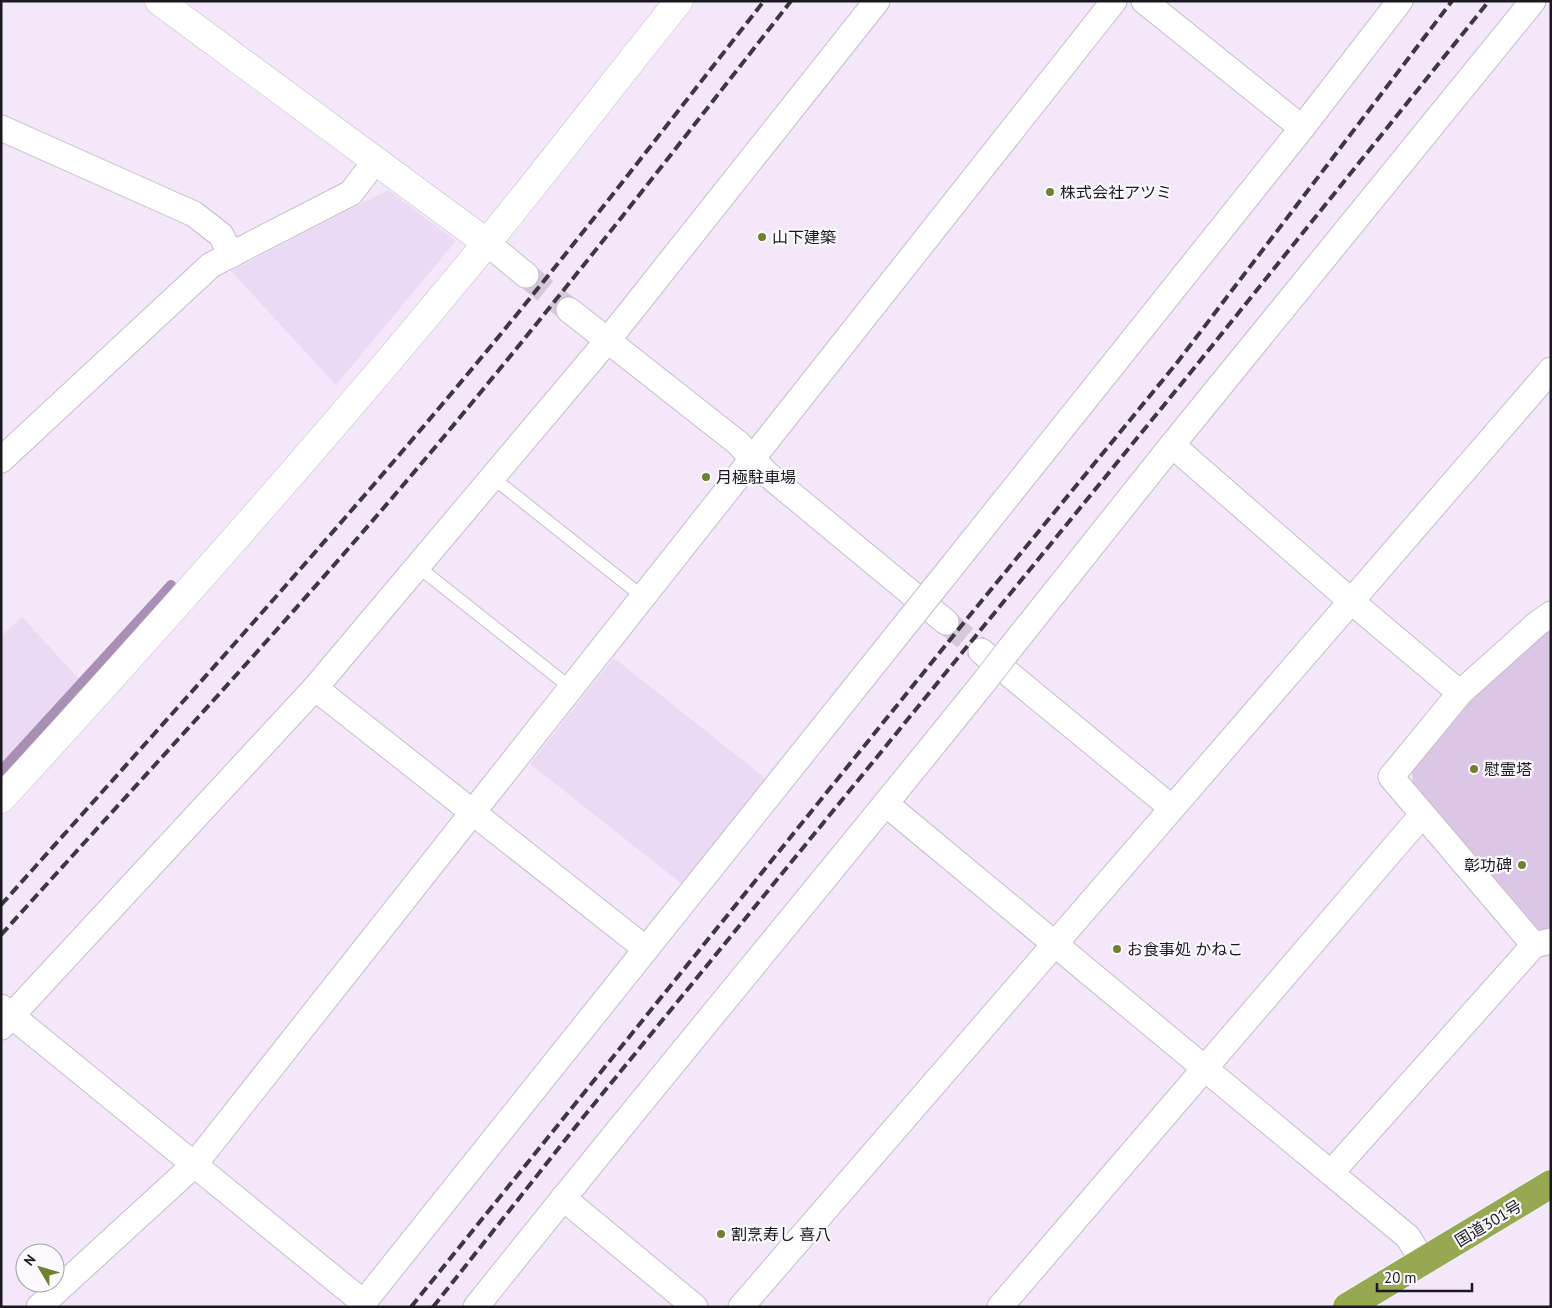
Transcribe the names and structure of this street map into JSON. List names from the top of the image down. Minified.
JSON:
{"streets":{"highway":["国道301号"]},"places":["株式会社アツミ","山下建築","月極駐車場","慰霊塔","彰功碑","お食事処 かねこ","割烹寿し 喜八"],"scale_bar":"20 m","north":"top left"}
